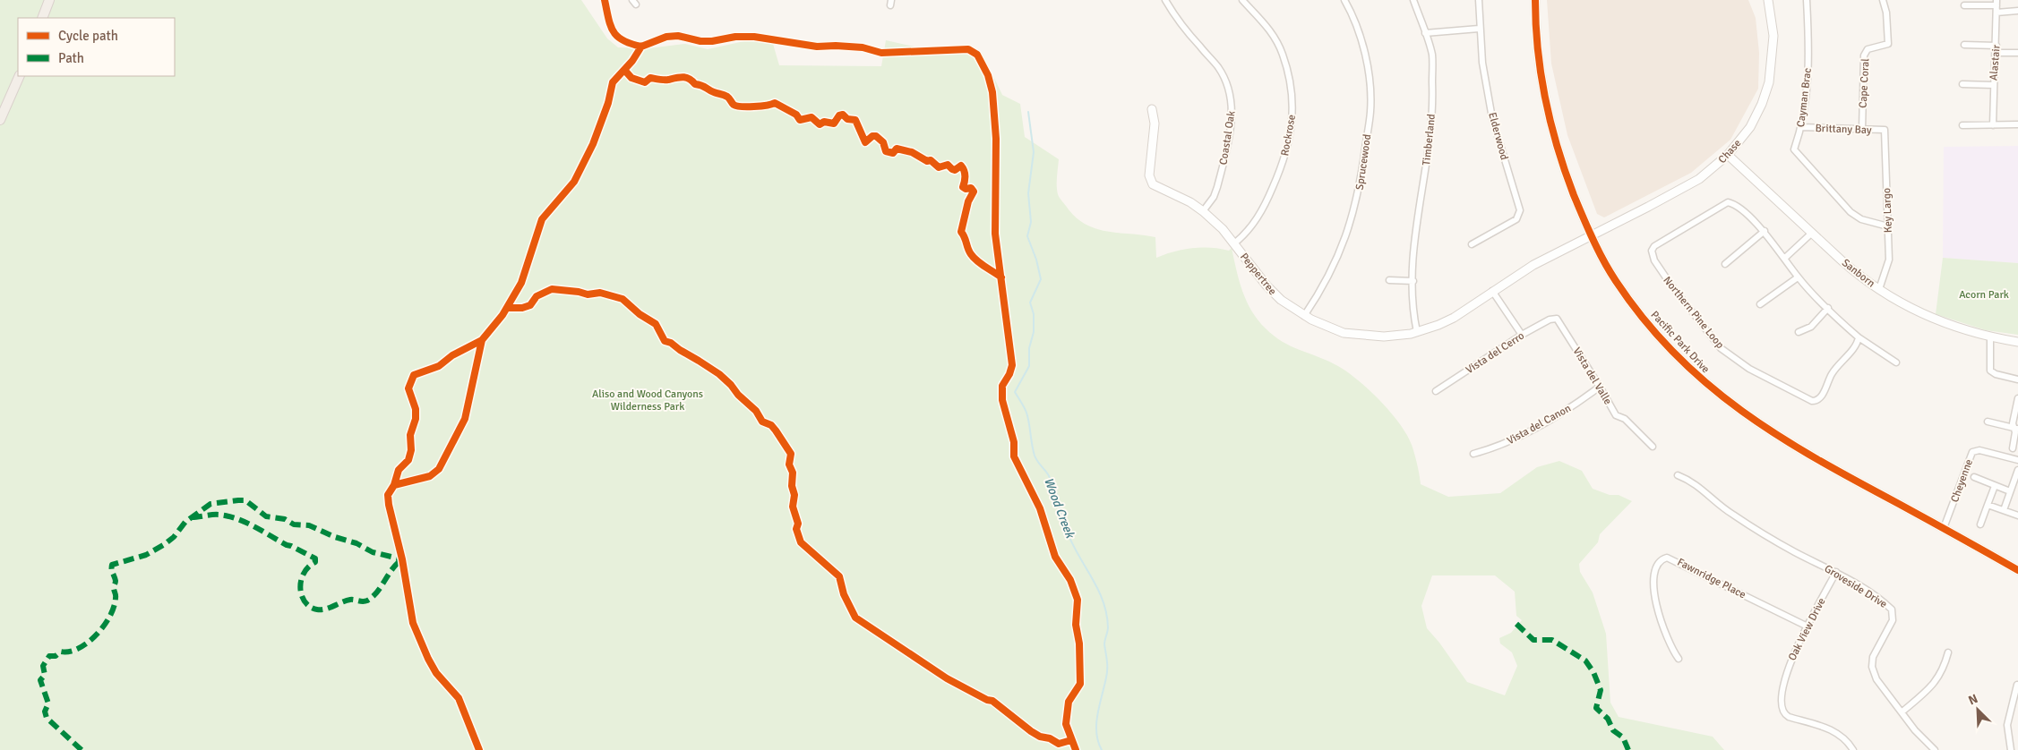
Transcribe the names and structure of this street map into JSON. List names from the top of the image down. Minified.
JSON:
{"streets":{"street":["Alastair","Cape Coral","Cayman Brac","Brittany Bay","Rockrose","Elderwood","Coastal Oak","Timberland","Chase","Sprucewood","Key Largo","Sanborn","Peppertree","Northern Pine Loop","Pacific Park Drive","Vista del Cerro","Vista del Valle","Vista del Canon","Cheyenne","Fawnridge Place","Groveside Drive","Oak View Drive"]},"crossings":[["Cape Coral","Brittany Bay"],["Cayman Brac","Brittany Bay"],["Cayman Brac","Key Largo"],["Brittany Bay","Key Largo"],["Rockrose","Peppertree"],["Coastal Oak","Peppertree"],["Timberland","Peppertree"],["Chase","Sanborn"],["Chase","Peppertree"],["Chase","Pacific Park Drive"],["Sprucewood","Peppertree"],["Key Largo","Sanborn"],["Peppertree","Pacific Park Drive"],["Pacific Park Drive","Cheyenne"],["Vista del Cerro","Vista del Valle"],["Vista del Valle","Vista del Canon"],["Fawnridge Place","Oak View Drive"],["Groveside Drive","Oak View Drive"]],"water":["Wood Creek"],"parks":["Acorn Park","Aliso and Wood Canyons Wilderness Park"],"legend":["Cycle path","Path"],"north":"top left"}
